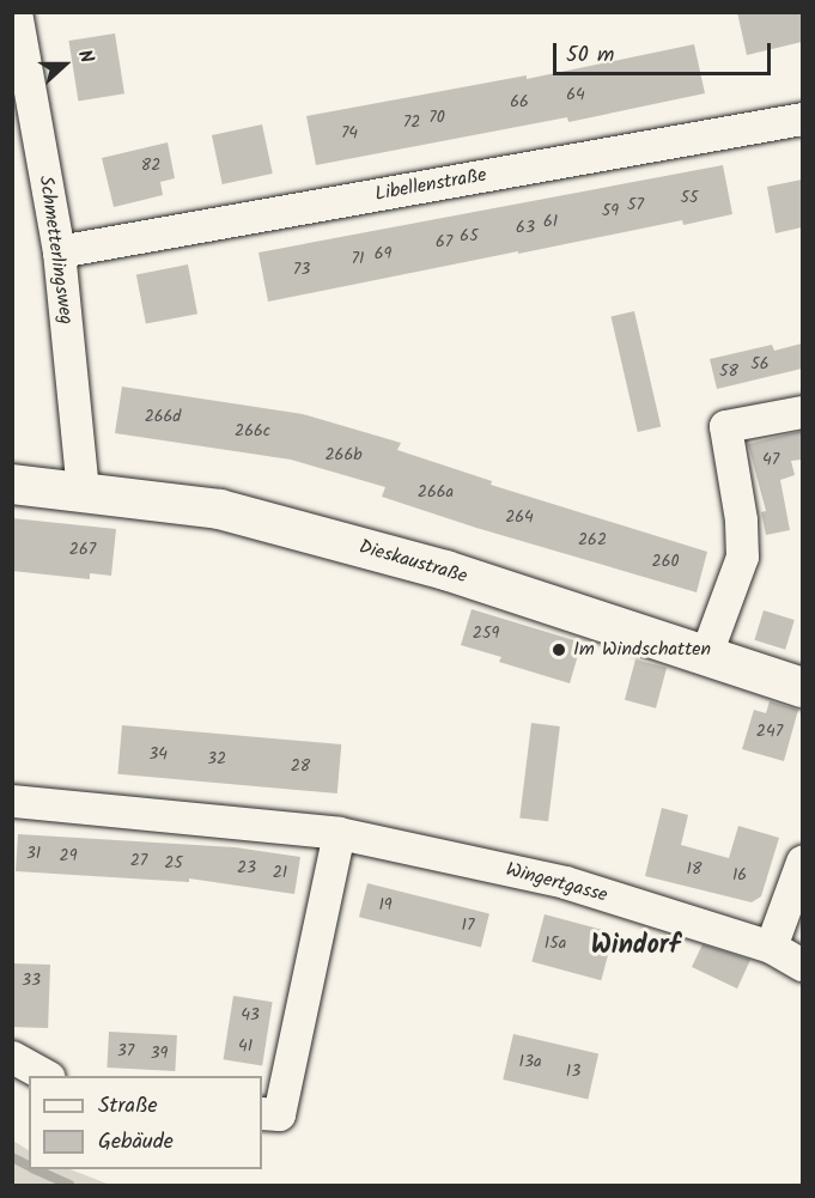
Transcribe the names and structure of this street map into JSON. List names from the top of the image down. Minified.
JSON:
{"streets":{"main road":["Dieskaustraße"],"street":["Libellenstraße","Schmetterlingsweg","Wingertgasse"]},"crossings":[["Libellenstraße","Schmetterlingsweg"],["Schmetterlingsweg","Dieskaustraße"]],"districts":["Windorf"],"places":["Im Windschatten"],"house_numbers":["64","66","70","72","74","82","55","57","59","61","63","65","67","69","71","73","56","58","266d","266c","266b","47","266a","264","262","267","260","259","247","34","32","28","31","29","27","25","23","18","21","16","19","17","15a","33","43","41","37","39","13a","13"],"legend":["Straße","Gebäude"],"scale_bar":"50 m","north":"right"}
